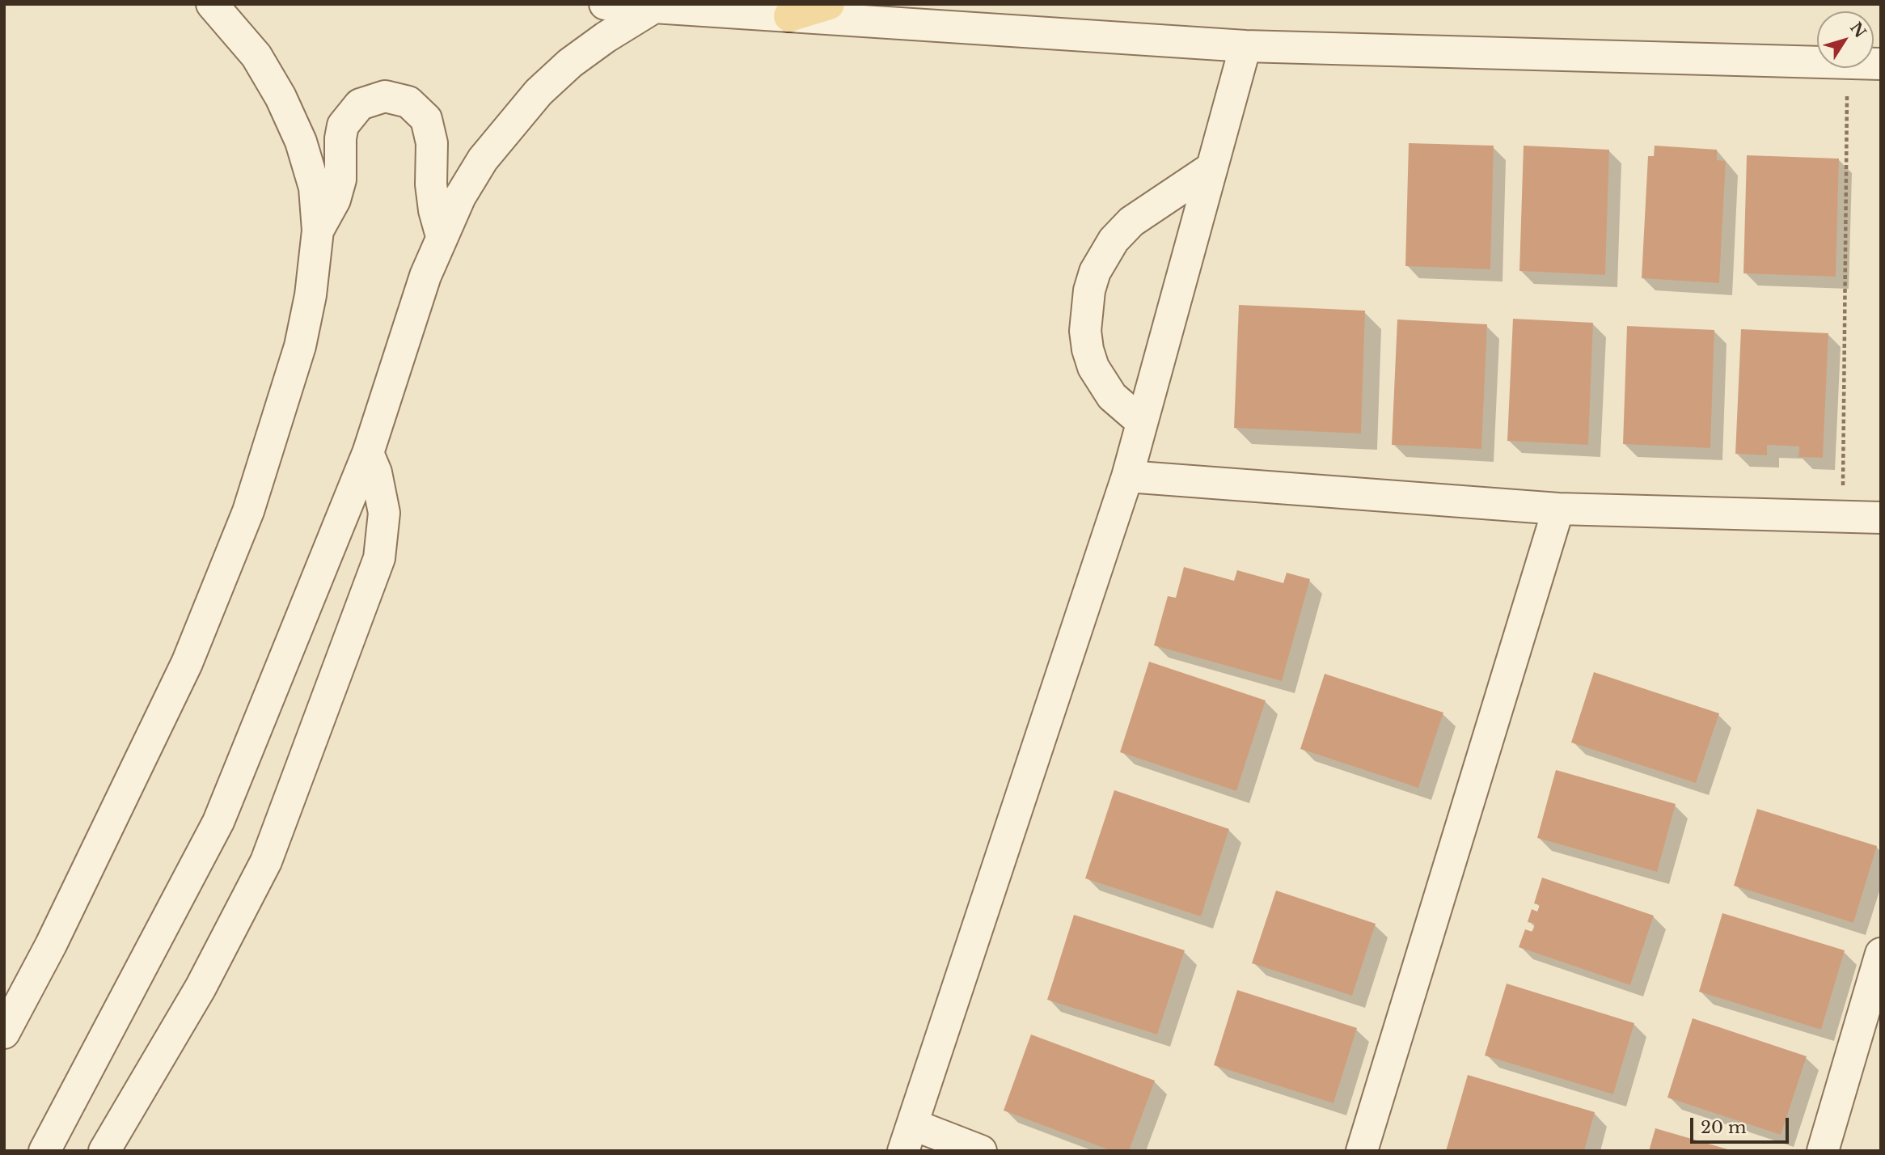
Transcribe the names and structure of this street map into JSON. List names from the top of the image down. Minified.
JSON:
{"scale_bar":"20 m","north":"top right"}
